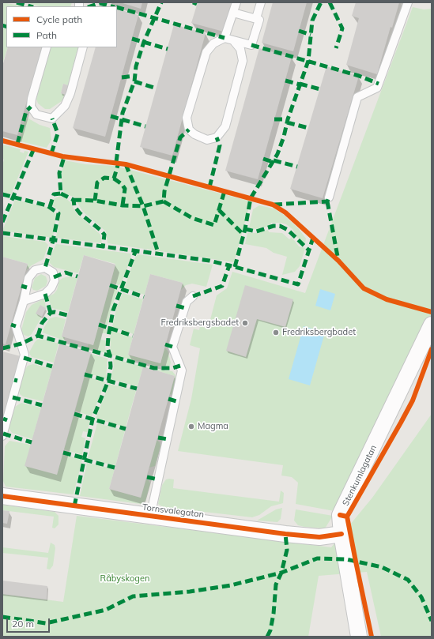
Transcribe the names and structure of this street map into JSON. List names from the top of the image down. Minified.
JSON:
{"streets":{"street":["Stenkumlagatan","Tornsvalegatan"]},"crossings":[["Stenkumlagatan","Tornsvalegatan"]],"parks":["Råbyskogen"],"places":["Fredriksbergsbadet","Fredriksbergbadet","Magma"],"legend":["Cycle path","Path"],"scale_bar":"20 m"}
